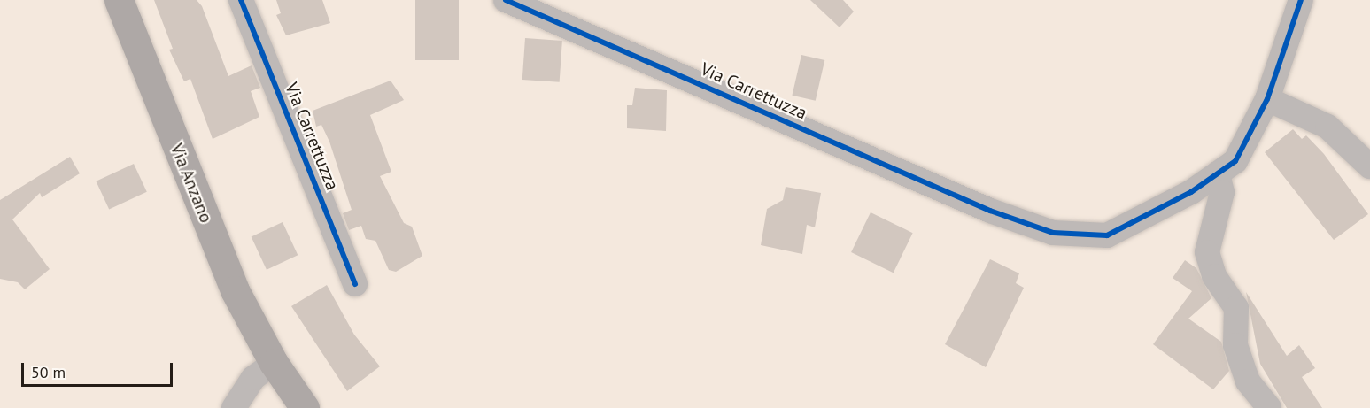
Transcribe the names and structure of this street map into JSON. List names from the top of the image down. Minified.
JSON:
{"streets":{"main road":["Via Anzano"],"street":["Via Carrettuzza"]},"scale_bar":"50 m"}
